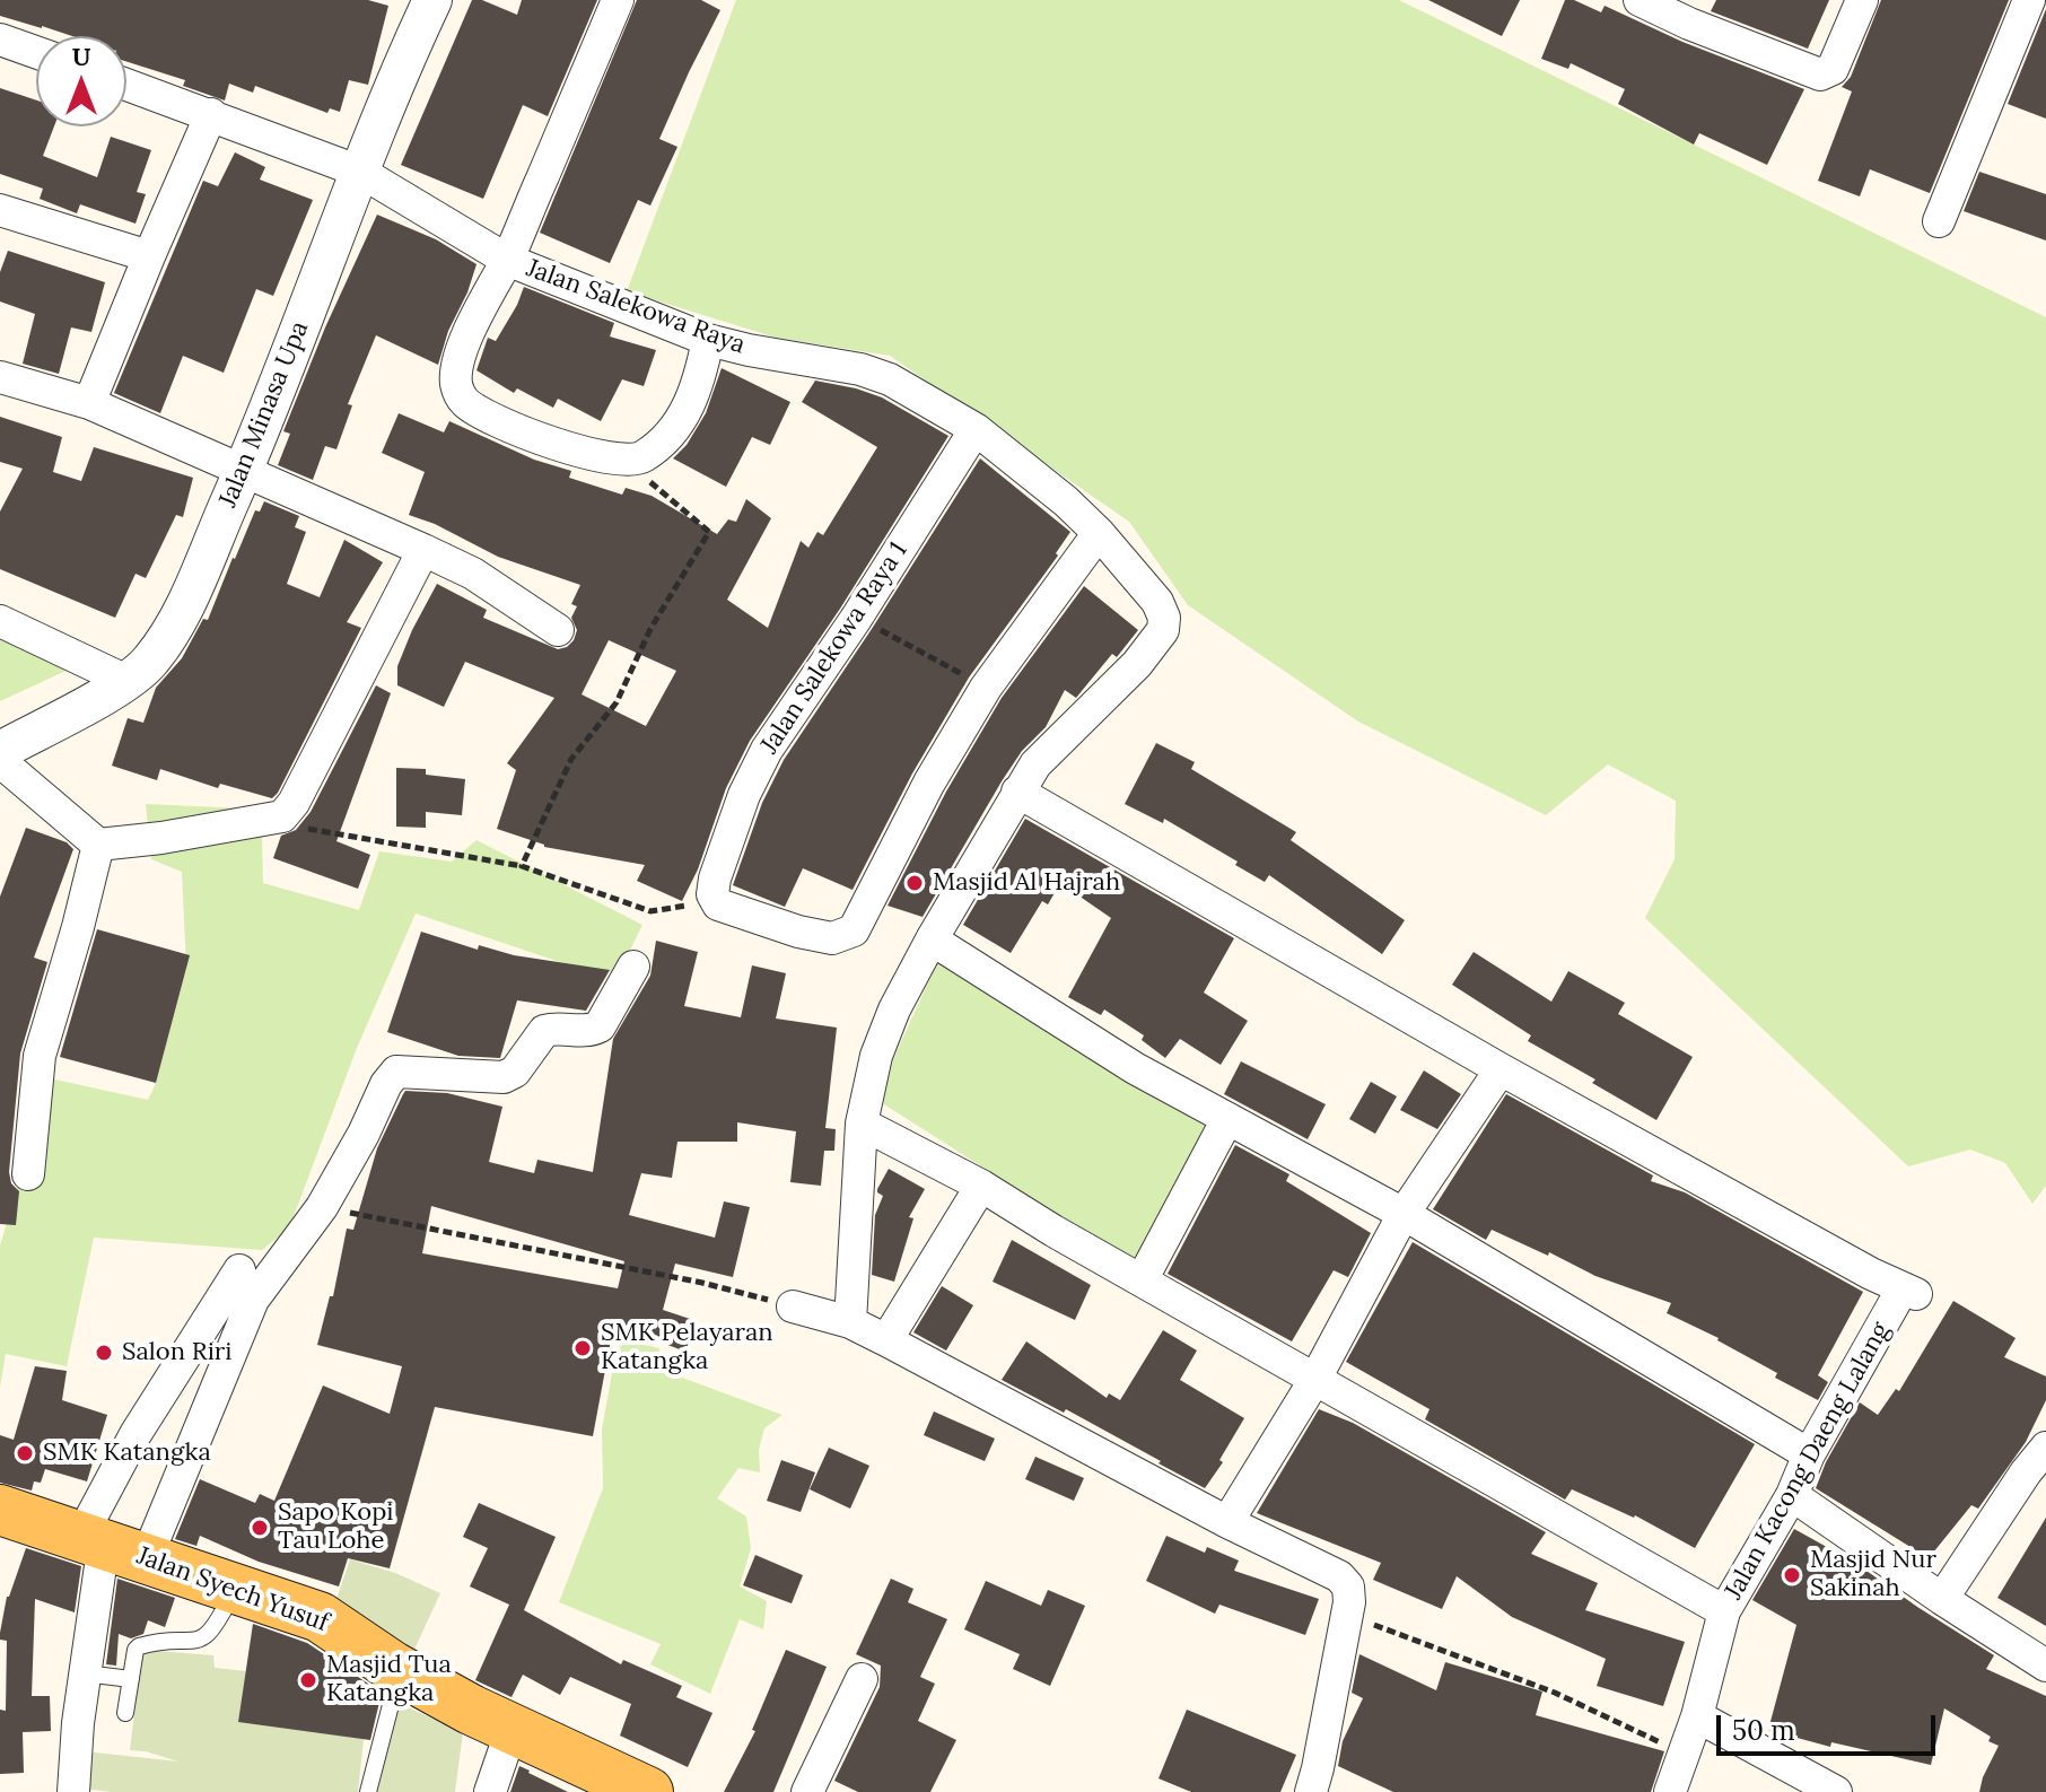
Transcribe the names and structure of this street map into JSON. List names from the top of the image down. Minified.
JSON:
{"streets":{"main road":["Jalan Syech Yusuf"],"street":["Jalan Salekowa Raya","Jalan Minasa Upa","Jalan Salekowa Raya 1","Jalan Kacong Daeng Lalang"]},"crossings":[["Jalan Salekowa Raya","Jalan Minasa Upa"],["Jalan Salekowa Raya","Jalan Salekowa Raya 1"]],"places":["Masjid Al Hajrah","SMK Pelayaran Katangka","Salon Riri","SMK Katangka","Sapo Kopi Tau Lohe","Masjid Nur Sakinah","Masjid Tua Katangka"],"scale_bar":"50 m","north":"top"}
